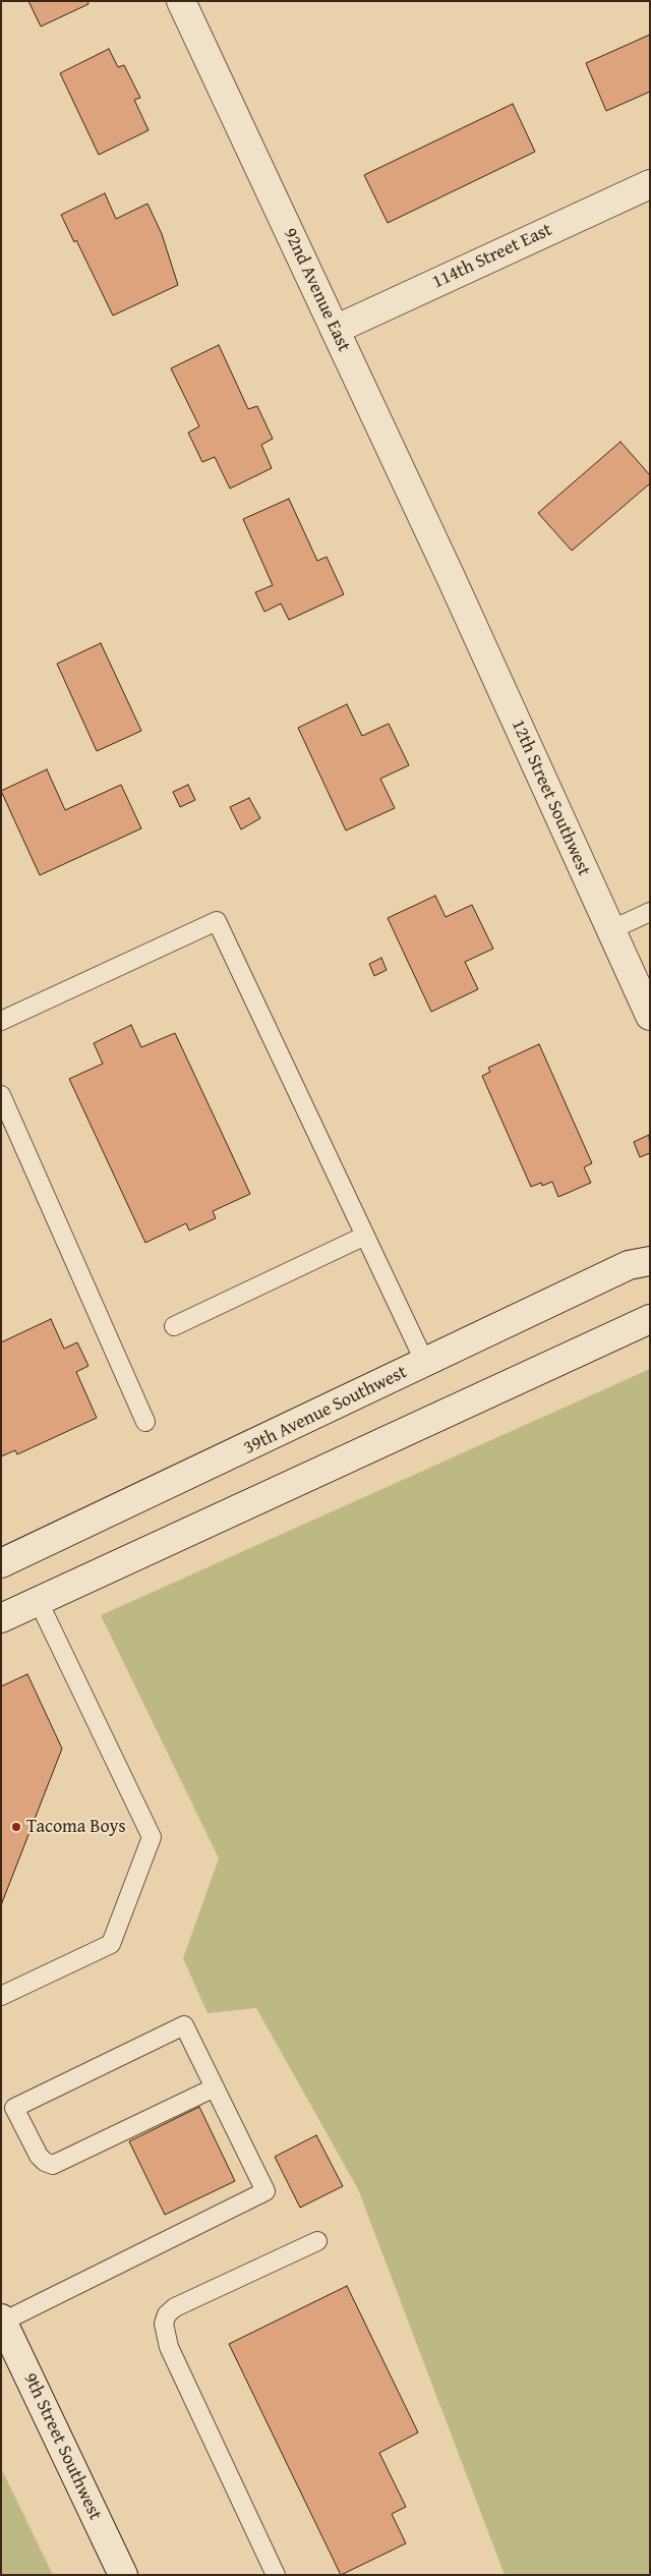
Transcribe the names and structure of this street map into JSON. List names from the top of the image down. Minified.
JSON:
{"streets":{"main road":["114th Street East","92nd Avenue East","12th Street Southwest","39th Avenue Southwest","9th Street Southwest"]},"crossings":[["114th Street East","92nd Avenue East"],["92nd Avenue East","12th Street Southwest"]],"places":["Tacoma Boys"]}
